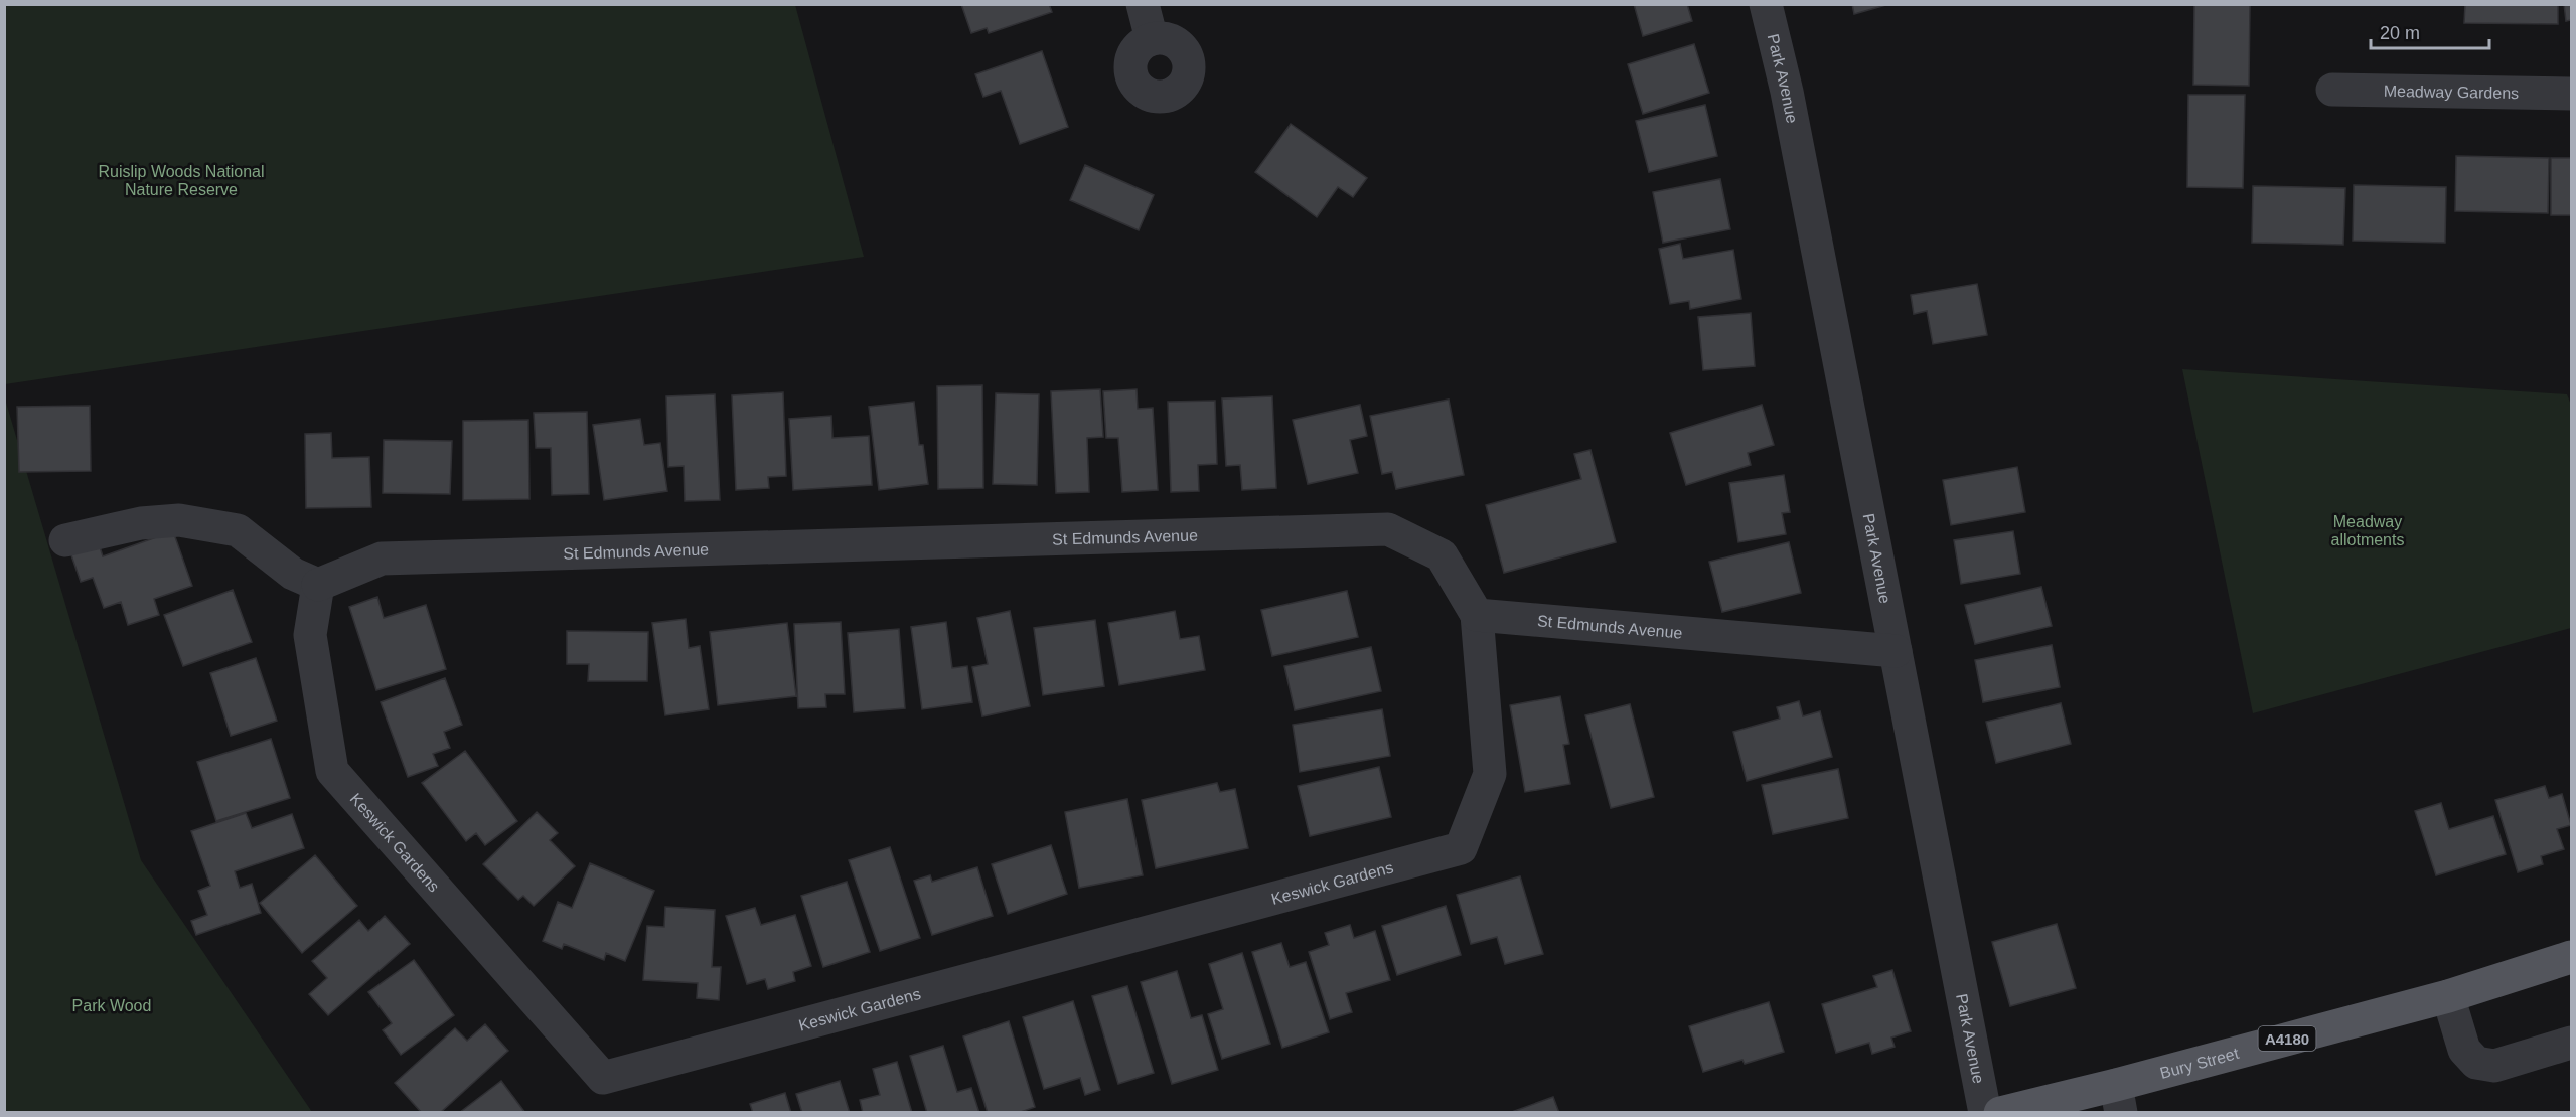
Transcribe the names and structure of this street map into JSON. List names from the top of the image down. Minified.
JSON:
{"streets":{"main road":["A4180","Bury Street"],"street":["Park Avenue","Meadway Gardens","St Edmunds Avenue","Keswick Gardens"]},"crossings":[["Park Avenue","St Edmunds Avenue"],["St Edmunds Avenue","Keswick Gardens"]],"parks":["Ruislip Woods National Nature Reserve","Meadway allotments","Park Wood"],"scale_bar":"20 m"}
